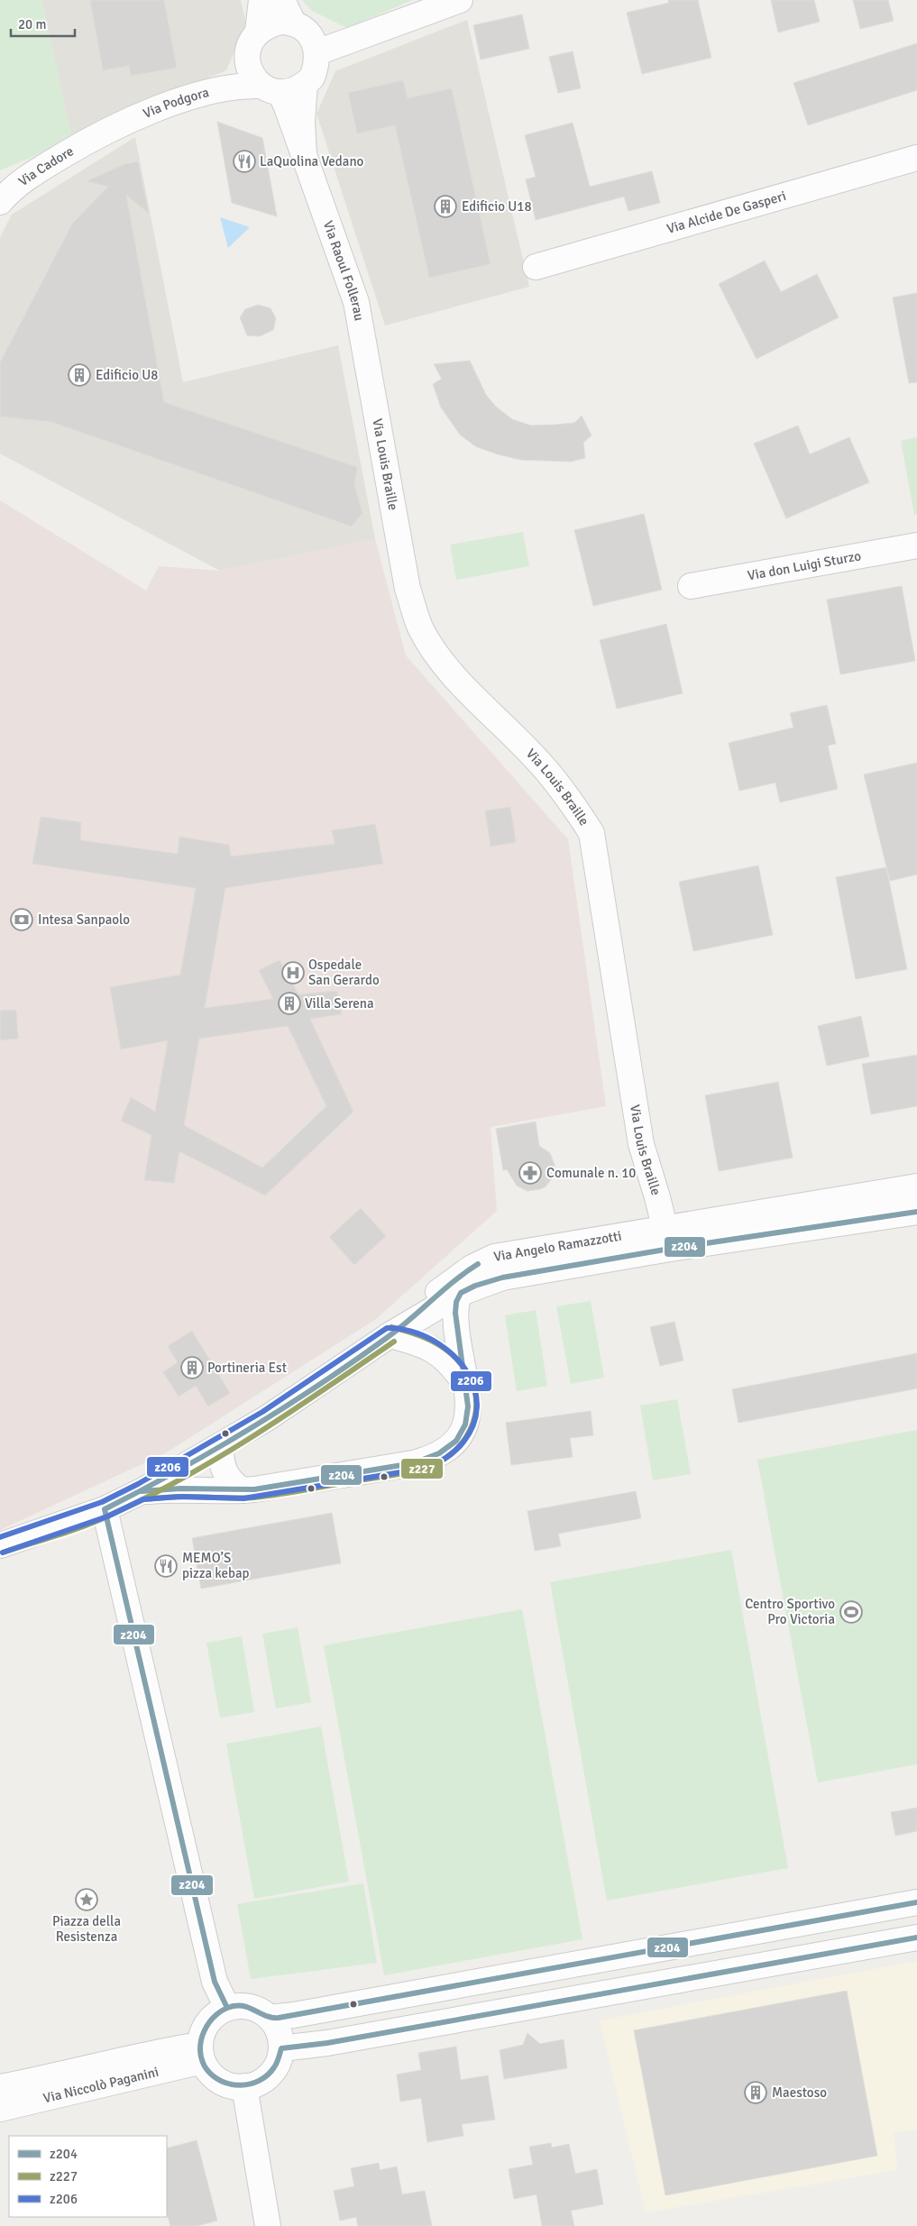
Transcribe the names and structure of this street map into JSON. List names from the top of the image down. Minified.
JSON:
{"streets":{"street":["Via Podgora","Via Cadore","Via Alcide De Gasperi","Via Raoul Follerau","Via Louis Braille","Via don Luigi Sturzo","Via Angelo Ramazzotti","Via Niccolò Paganini"]},"crossings":[["Via Podgora","Via Cadore"],["Via Podgora","Via Raoul Follerau"],["Via Raoul Follerau","Via Louis Braille"],["Via Louis Braille","Via Angelo Ramazzotti"]],"places":{"restaurant":["LaQuolina Vedano","MEMO’S pizza kebap"],"building":["Edificio U18","Edificio U8","Villa Serena","Portineria Est","Maestoso"],"bank":["Intesa Sanpaolo"],"hospital":["Ospedale San Gerardo"],"pharmacy":["Comunale n. 10"],"sports":["Centro Sportivo Pro Victoria"],"place":["Piazza della Resistenza"]},"lines":["transit line z204","transit line z227","transit line z206"],"legend":["z204","z227","z206"],"scale_bar":"20 m"}
